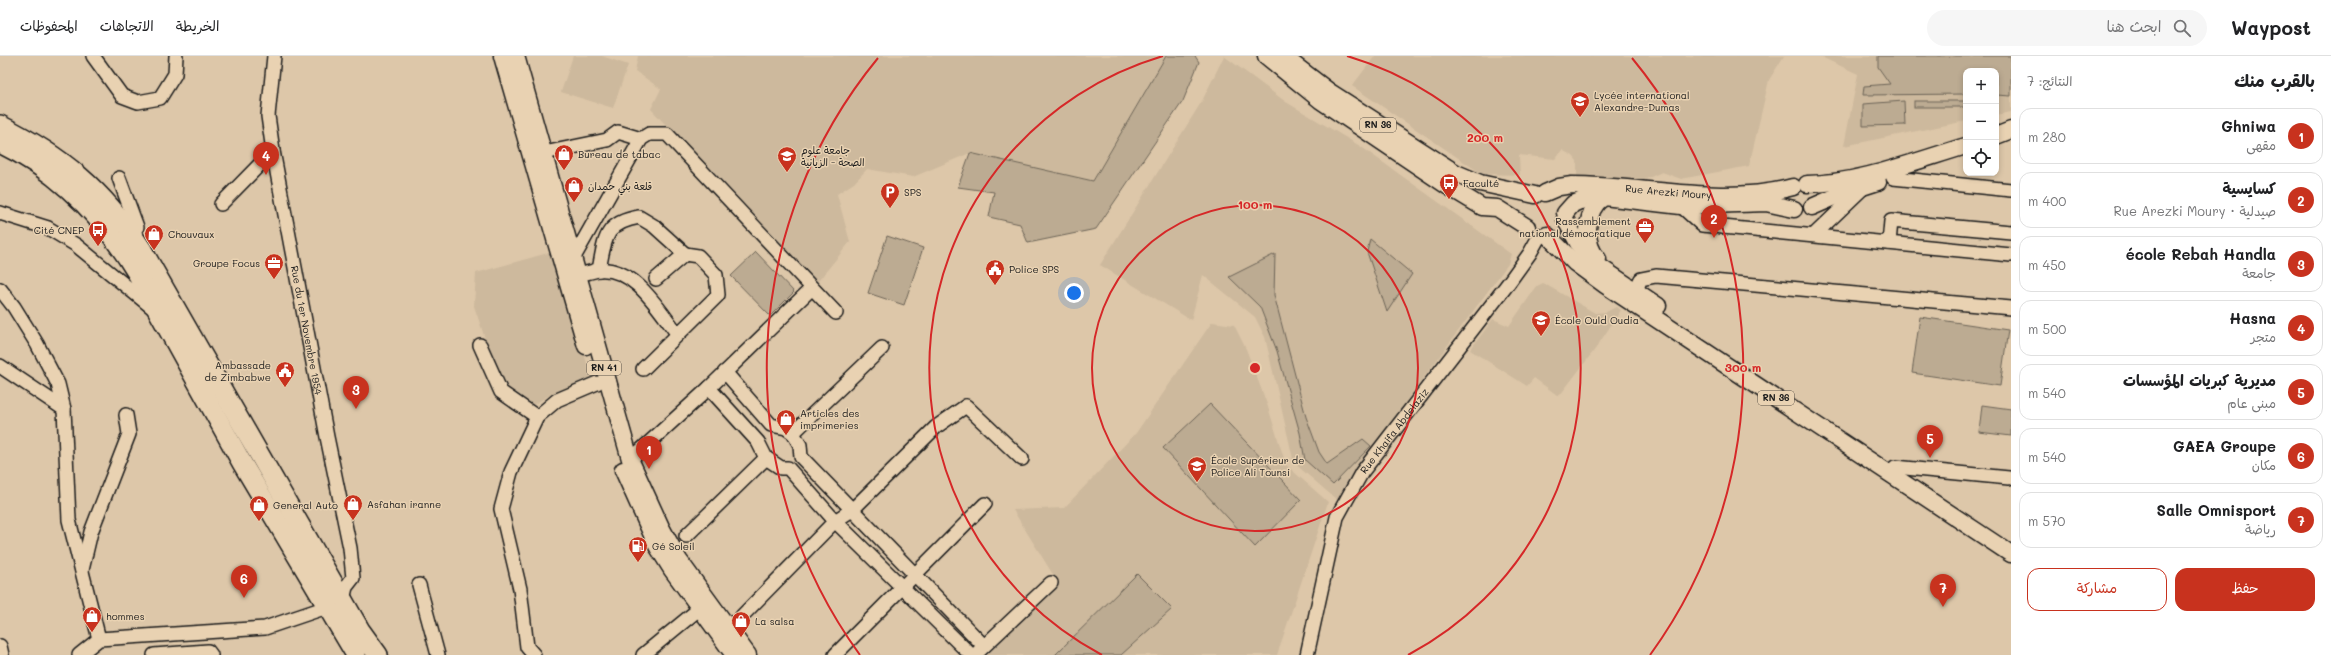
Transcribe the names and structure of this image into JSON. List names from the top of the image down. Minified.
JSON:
{"streets":{"main road":["RN 36","Rue Arezki Moury","RN 41"],"street":["Rue du 1er Novembre 1954","Rue Khaifa Abdelaziz"]},"crossings":[["RN 36","Rue Arezki Moury"],["RN 36","Rue Khaifa Abdelaziz"],["Rue Arezki Moury","Rue Khaifa Abdelaziz"]],"places":{"school or university":["Lycée international Alexandre-Dumas","جامعة علوم الصحة - الزيانية","École Ould Oudia","École Supérieur de Police Ali Tounsi"],"shop":["Bureau de tabac","قلعة بني حمدان","Chouvaux","Articles des imprimeries","Asfahan iranne","General Auto","hommes","La salsa"],"bus stop":["Faculté","Cité CNEP"],"parking":["SPS"],"office":["Rassemblement national démocratique","Groupe Focus"],"public building":["Police SPS","Ambassade de Zimbabwe"],"fuel station":["Gé Soleil"]},"page":{"header":"Waypost","search":"ابحث هنا","nav":["الخريطة","الاتجاهات","المحفوظات"],"heading":["بالقرب منك","النتائج: 7"],"map_buttons":["+","−"],"list":[{"mark":"1","name":"Ghniwa","note":"مقهى","value":"280 m"},{"mark":"2","name":"كسايسية","note":"صيدلية · Rue Arezki Moury","value":"400 m"},{"mark":"3","name":"école Rebah Handla","note":"جامعة","value":"450 m"},{"mark":"4","name":"Hasna","note":"متجر","value":"500 m"},{"mark":"5","name":"مديرية كبريات المؤسسات","note":"مبنى عام","value":"540 m"},{"mark":"6","name":"GAEA Groupe","note":"مكان","value":"540 m"},{"mark":"7","name":"Salle Omnisport","note":"رياضة","value":"570 m"}],"pins":["4","2","3","5","1","6","7"],"buttons":["حفظ","مشاركة"]},"rings":["200 m","100 m","300 m"]}
